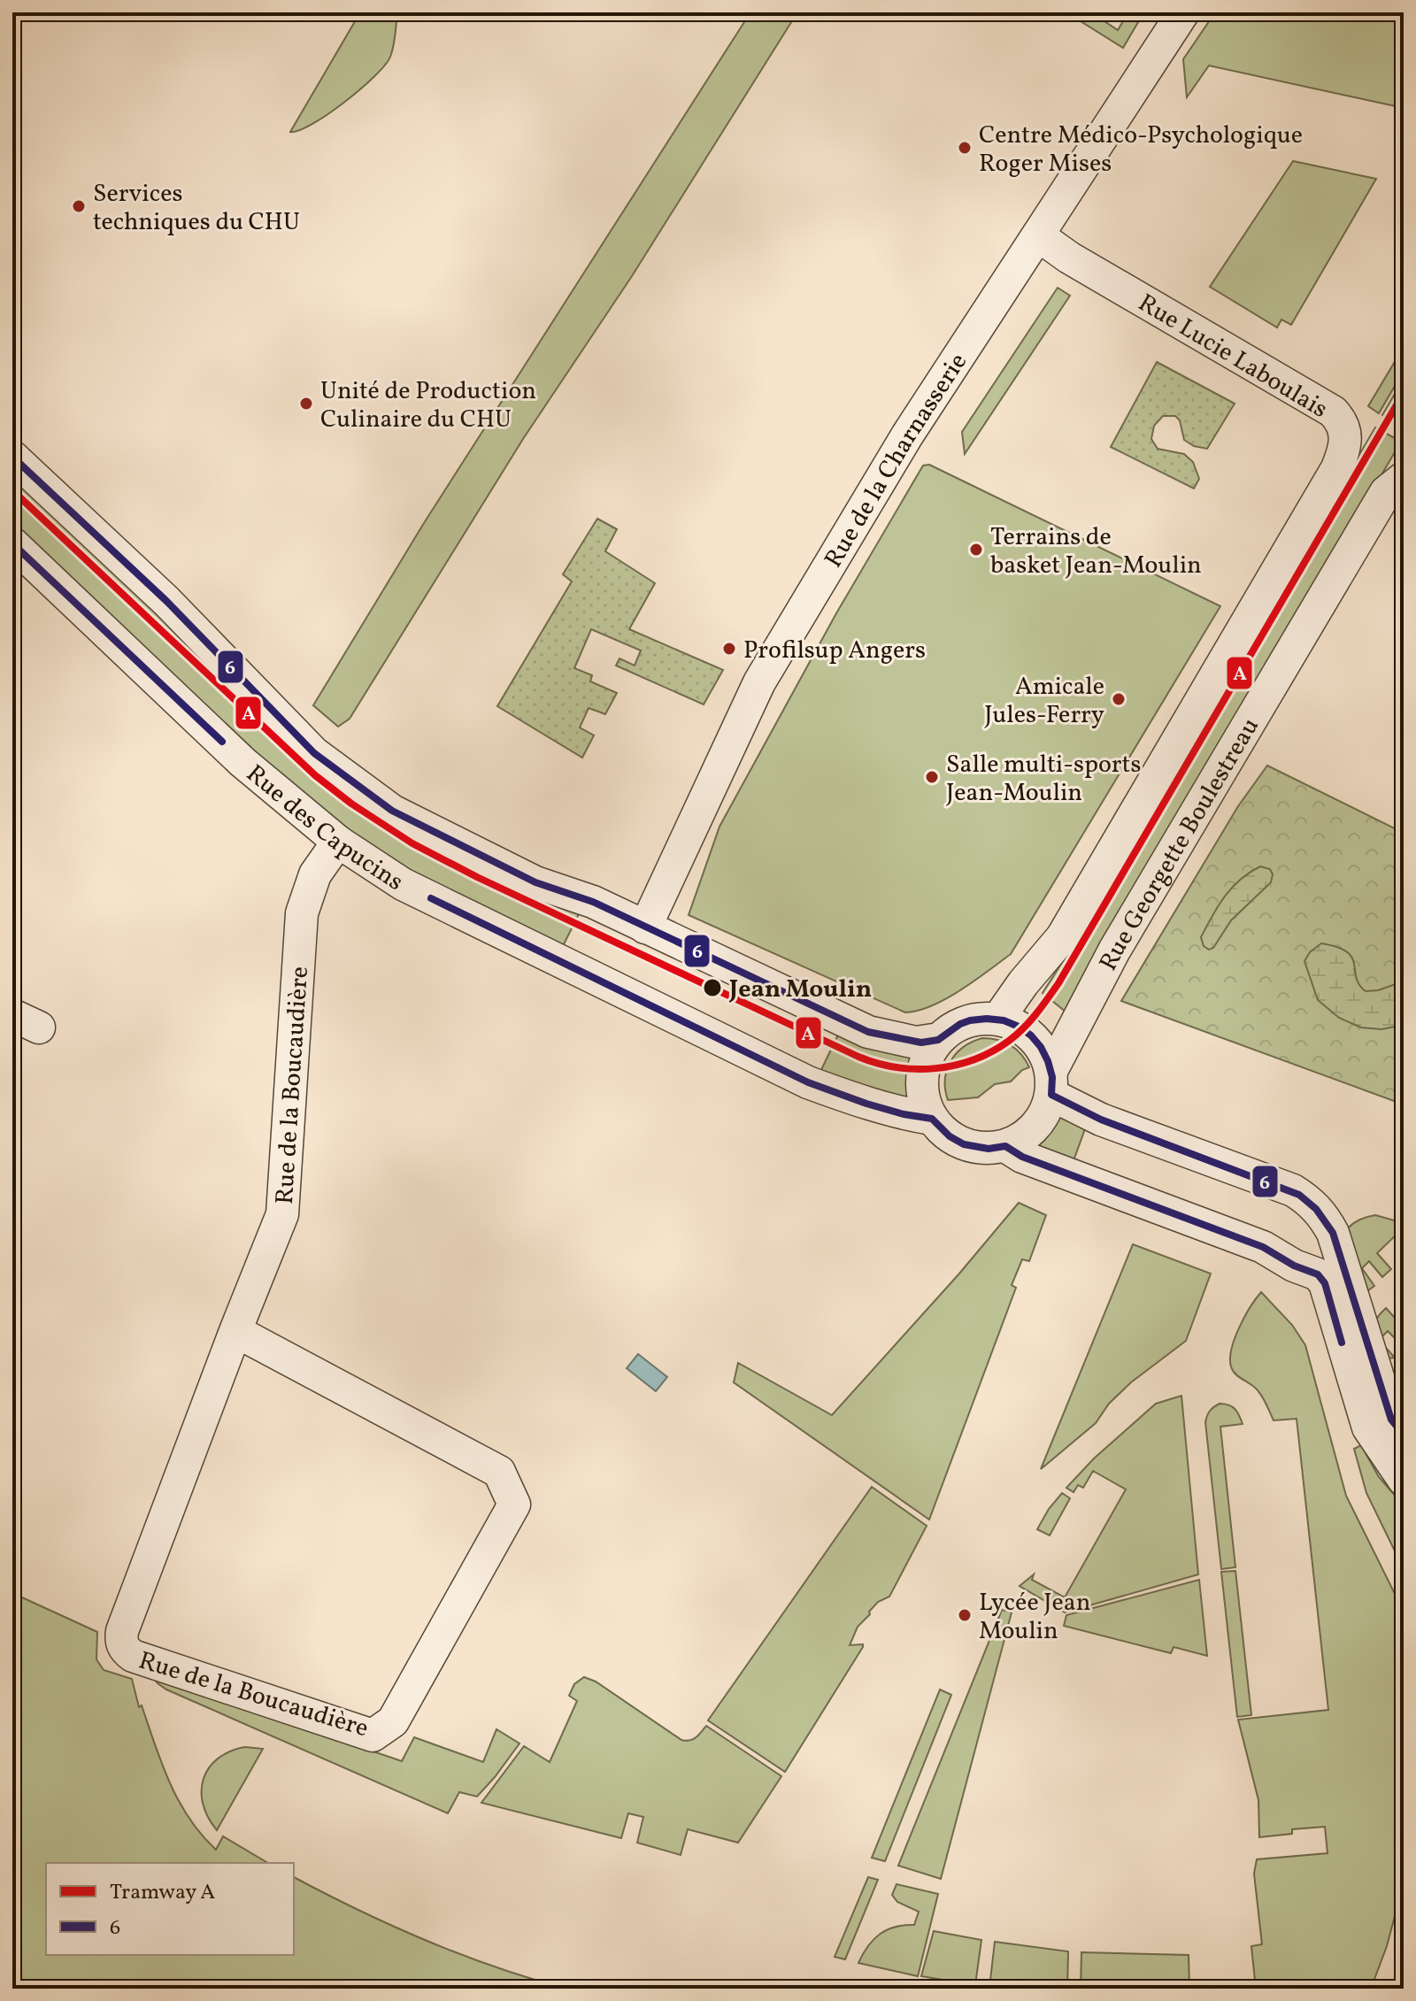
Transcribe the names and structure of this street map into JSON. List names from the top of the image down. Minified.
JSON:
{"streets":{"street":["Rue Lucie Laboulais","Rue de la Charnasserie","Rue des Capucins","Rue Georgette Boulestreau","Rue de la Boucaudière"]},"crossings":[["Rue Lucie Laboulais","Rue de la Charnasserie"],["Rue Lucie Laboulais","Rue des Capucins"],["Rue Lucie Laboulais","Rue Georgette Boulestreau"],["Rue de la Charnasserie","Rue des Capucins"],["Rue des Capucins","Rue Georgette Boulestreau"],["Rue des Capucins","Rue de la Boucaudière"]],"places":["Centre Médico-Psychologique Roger Mises","Services techniques du CHU","Unité de Production Culinaire du CHU","Terrains de basket Jean-Moulin","Profilsup Angers","Amicale Jules-Ferry","Salle multi-sports Jean-Moulin","Jean Moulin","Lycée Jean Moulin"],"lines":["tram line A","transit line 6"],"legend":["Tramway A","6"]}
